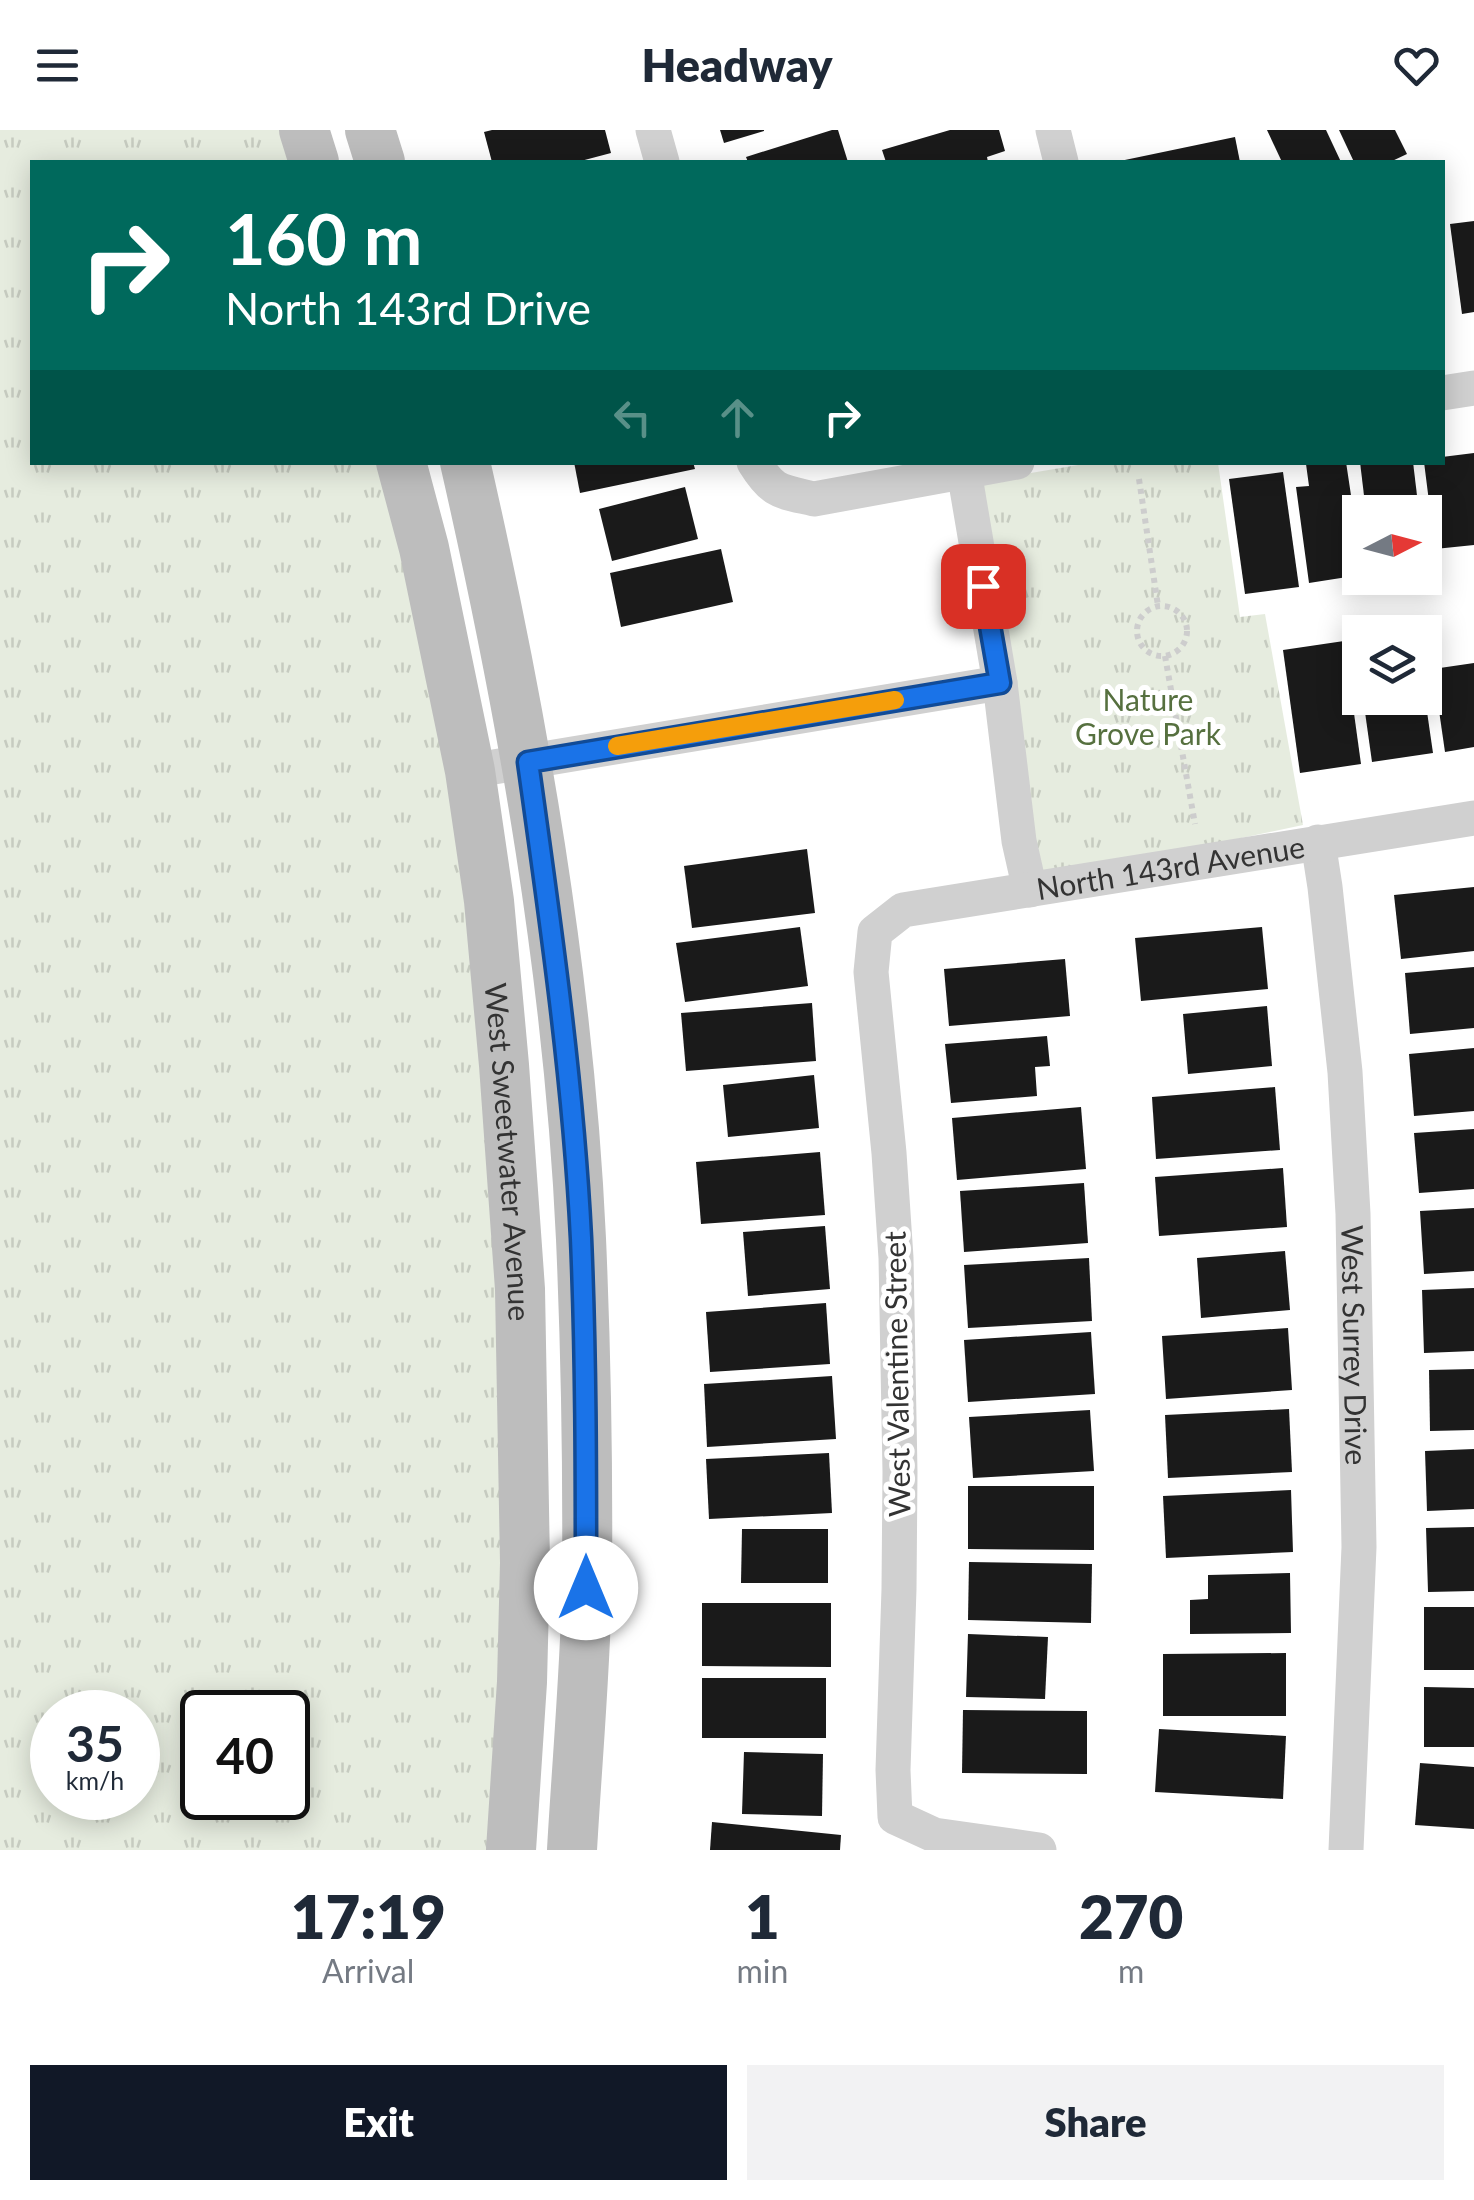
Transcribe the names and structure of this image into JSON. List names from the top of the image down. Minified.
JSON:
{"streets":{"street":["North 143rd Avenue","West Sweetwater Avenue","West Surrey Drive","West Valentine Street"]},"crossings":[["North 143rd Avenue","West Surrey Drive"],["North 143rd Avenue","West Valentine Street"]],"parks":["Nature Grove Park"],"north":"right","page":{"header":"Headway","turn":["160 m","North 143rd Drive"],"speed":"35 km/h","limit":"40","eta":["17:19","Arrival","1","min","270","m"],"buttons":["Exit","Share"]}}
